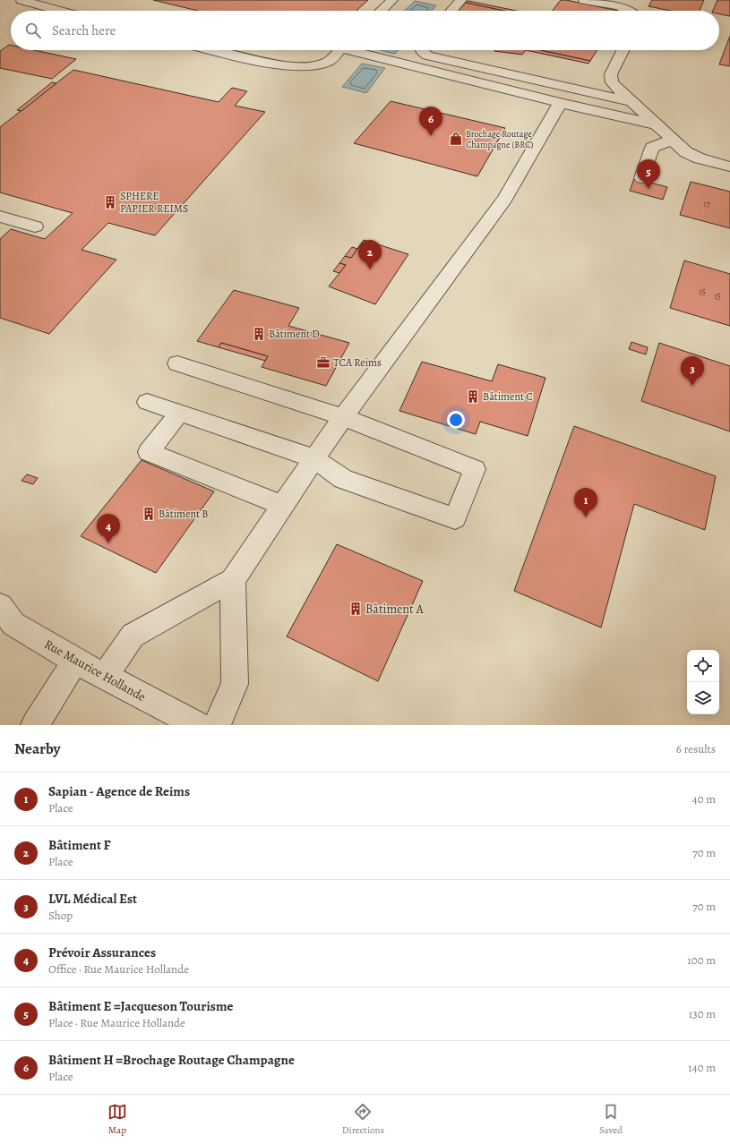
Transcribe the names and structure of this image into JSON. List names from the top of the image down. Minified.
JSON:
{"streets":{"street":["Rue Maurice Hollande"]},"places":{"shop":["Brochage Routage Champagne (BRC)"],"building":["SPHERE PAPIER REIMS","Bâtiment D","Bâtiment C","Bâtiment B","Bâtiment A"],"office":["TCA Reims"]},"house_numbers":["17","15","15"],"page":{"search":"Search here","pins":["6","5","2","3","1","4"],"heading":["Nearby","6 results"],"list":[{"mark":"1","name":"Sapian - Agence de Reims","note":"Place","value":"40 m"},{"mark":"2","name":"Bâtiment F","note":"Place","value":"70 m"},{"mark":"3","name":"LVL Médical Est","note":"Shop","value":"70 m"},{"mark":"4","name":"Prévoir Assurances","note":"Office · Rue Maurice Hollande","value":"100 m"},{"mark":"5","name":"Bâtiment E =Jacqueson Tourisme","note":"Place · Rue Maurice Hollande","value":"130 m"},{"mark":"6","name":"Bâtiment H =Brochage Routage Champagne","note":"Place","value":"140 m"}],"nav":["Map","Directions","Saved"]}}
